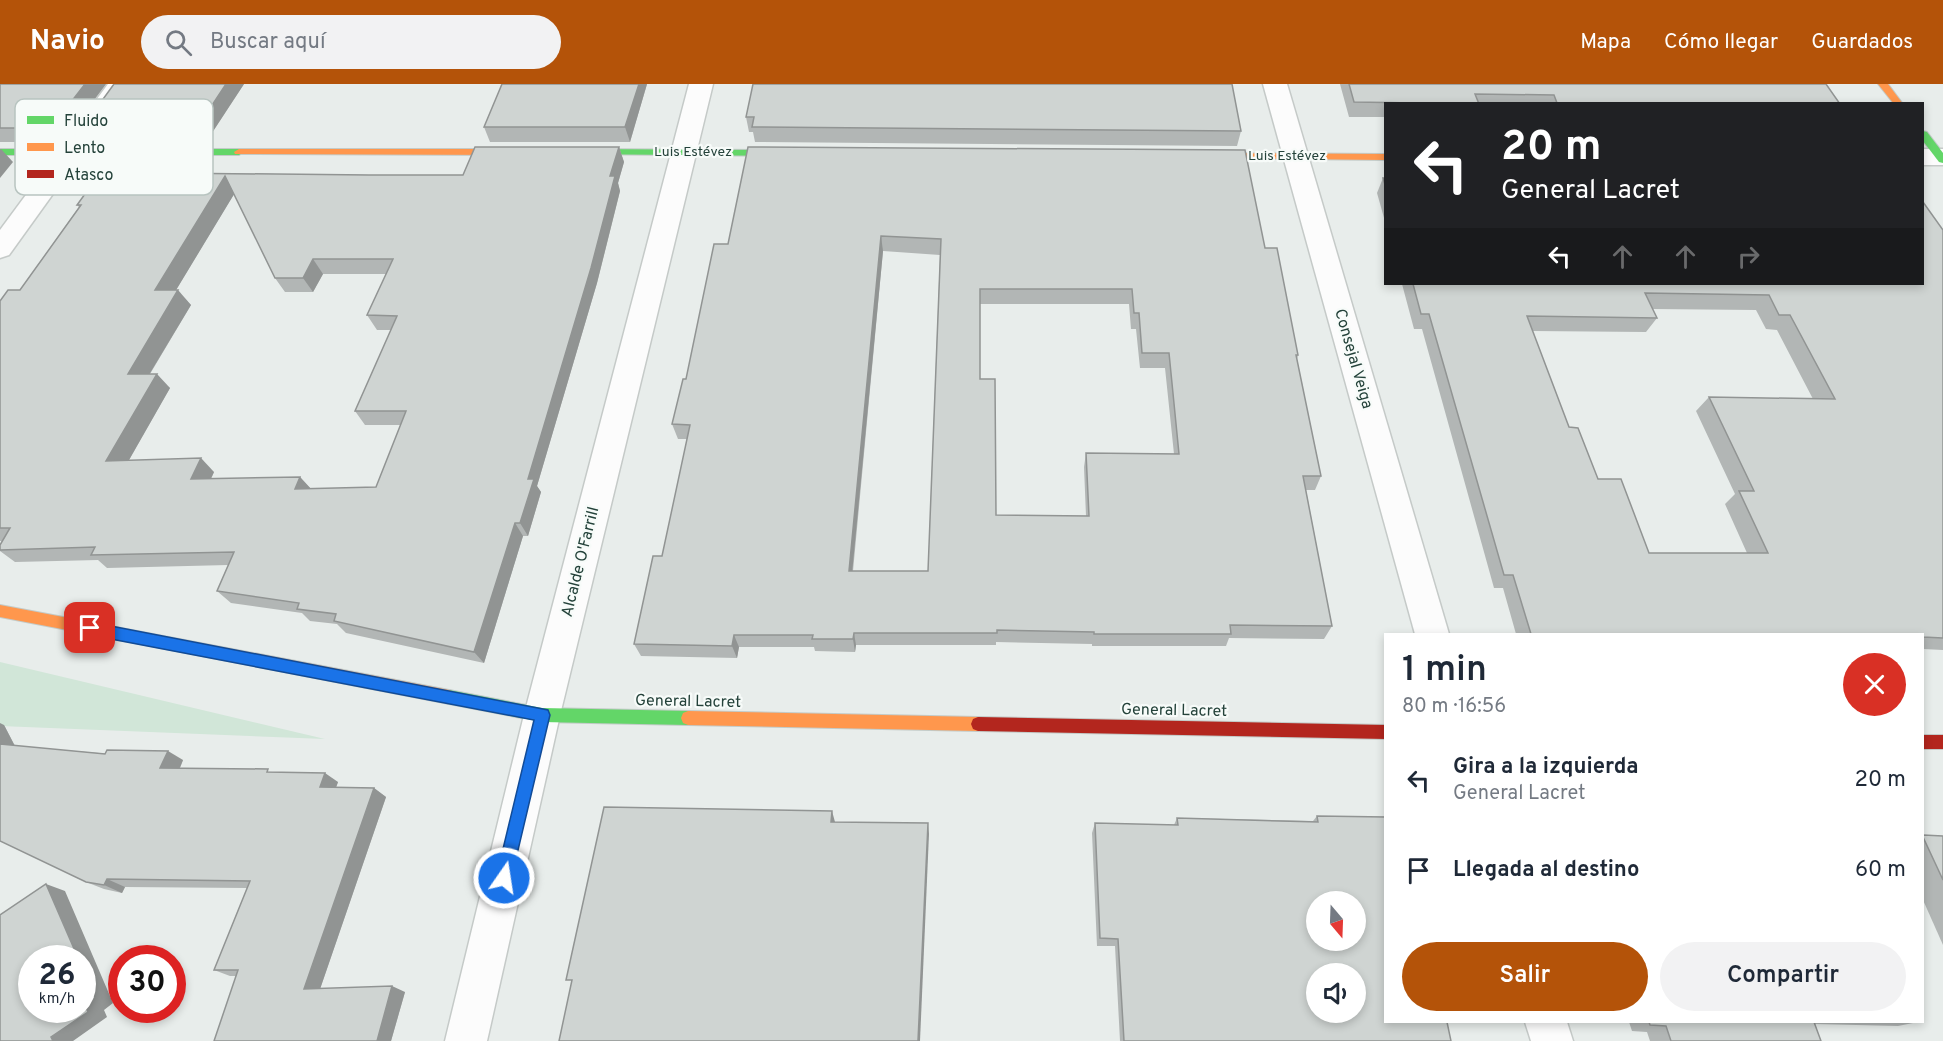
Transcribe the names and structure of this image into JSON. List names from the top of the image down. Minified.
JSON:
{"streets":{"street":["Luis Estévez","Consejal Veiga","Alcalde O'Farrill","General Lacret"]},"crossings":[["Luis Estévez","Consejal Veiga"],["Luis Estévez","Alcalde O'Farrill"],["Alcalde O'Farrill","General Lacret"]],"legend":["Fluido","Lento","Atasco"],"north":"bottom","page":{"header":"Navio","search":"Buscar aquí","nav":["Mapa","Cómo llegar","Guardados"],"turn":["20 m","General Lacret"],"heading":["1 min","80 m · 16:56"],"list":[{"name":"Gira a la izquierda","note":"General Lacret","value":"20 m"},{"name":"Llegada al destino","value":"60 m"}],"buttons":["Salir","Compartir"],"speed":"26 km/h","limit":"30"}}
